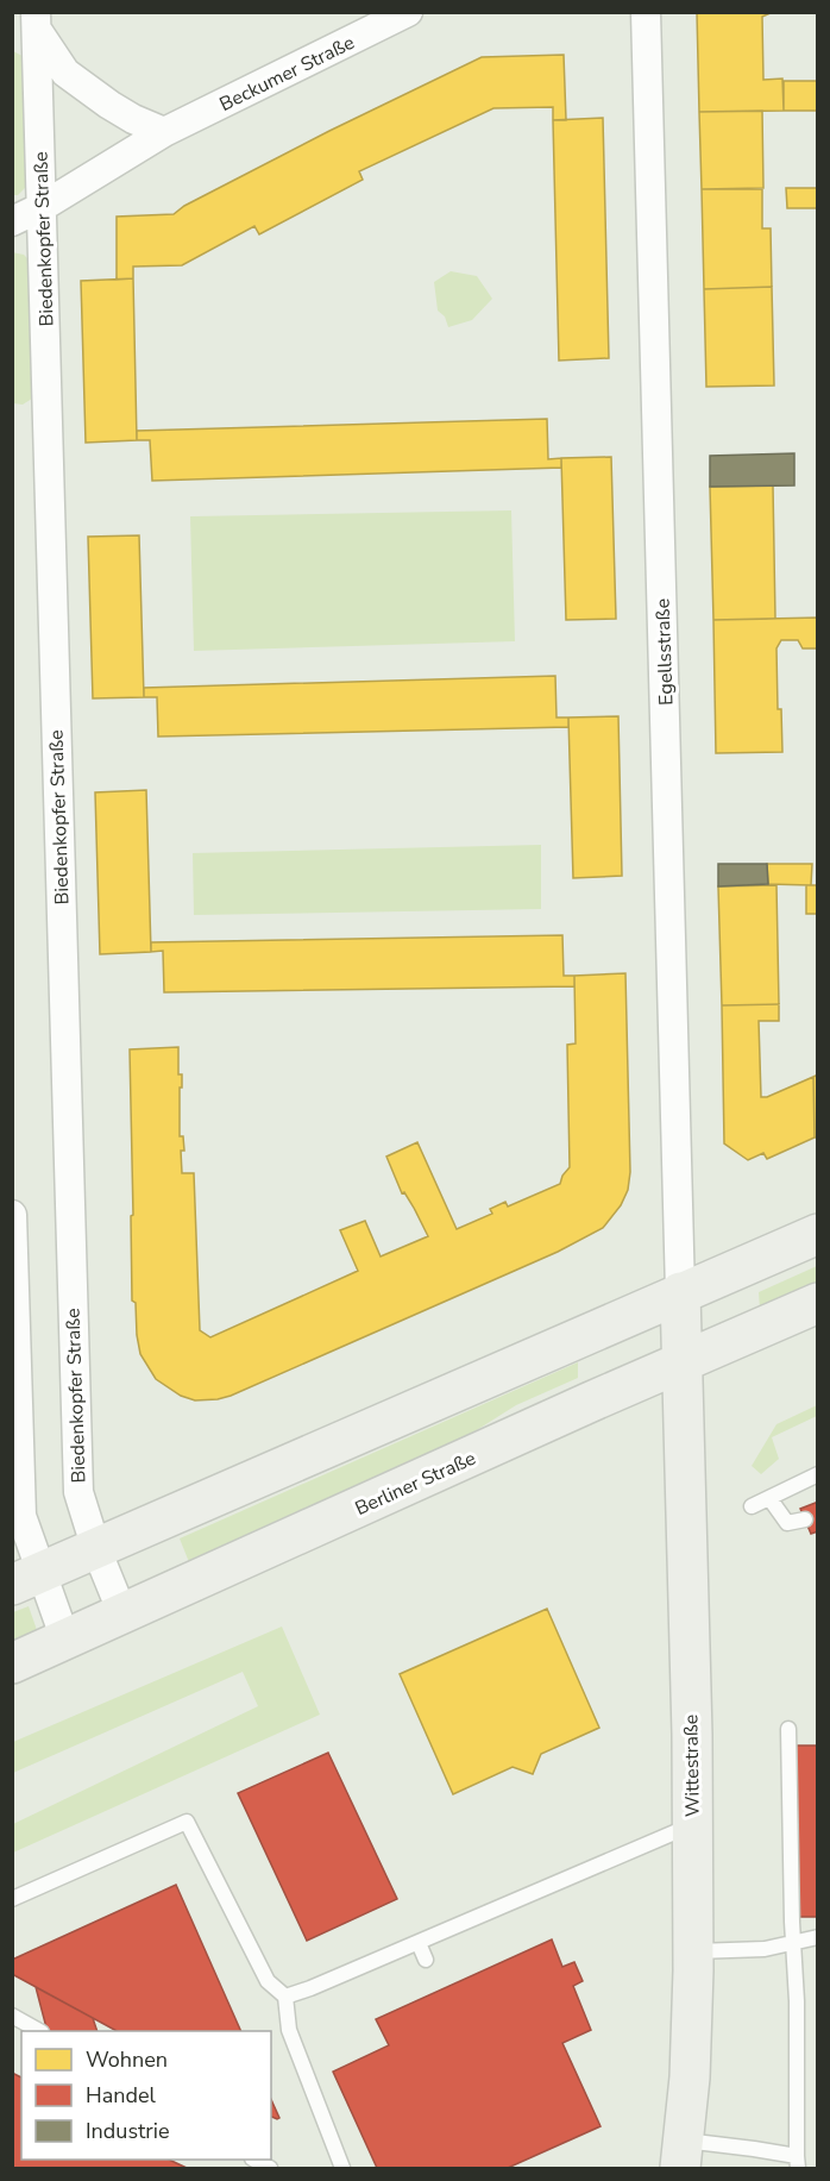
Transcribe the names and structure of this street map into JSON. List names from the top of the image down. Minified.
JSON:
{"streets":{"main road":["Berliner Straße","Wittestraße"],"street":["Beckumer Straße","Biedenkopfer Straße","Egellsstraße"]},"crossings":[["Beckumer Straße","Biedenkopfer Straße"],["Biedenkopfer Straße","Berliner Straße"],["Egellsstraße","Wittestraße"],["Berliner Straße","Wittestraße"]],"legend":["Wohnen","Handel","Industrie"]}
